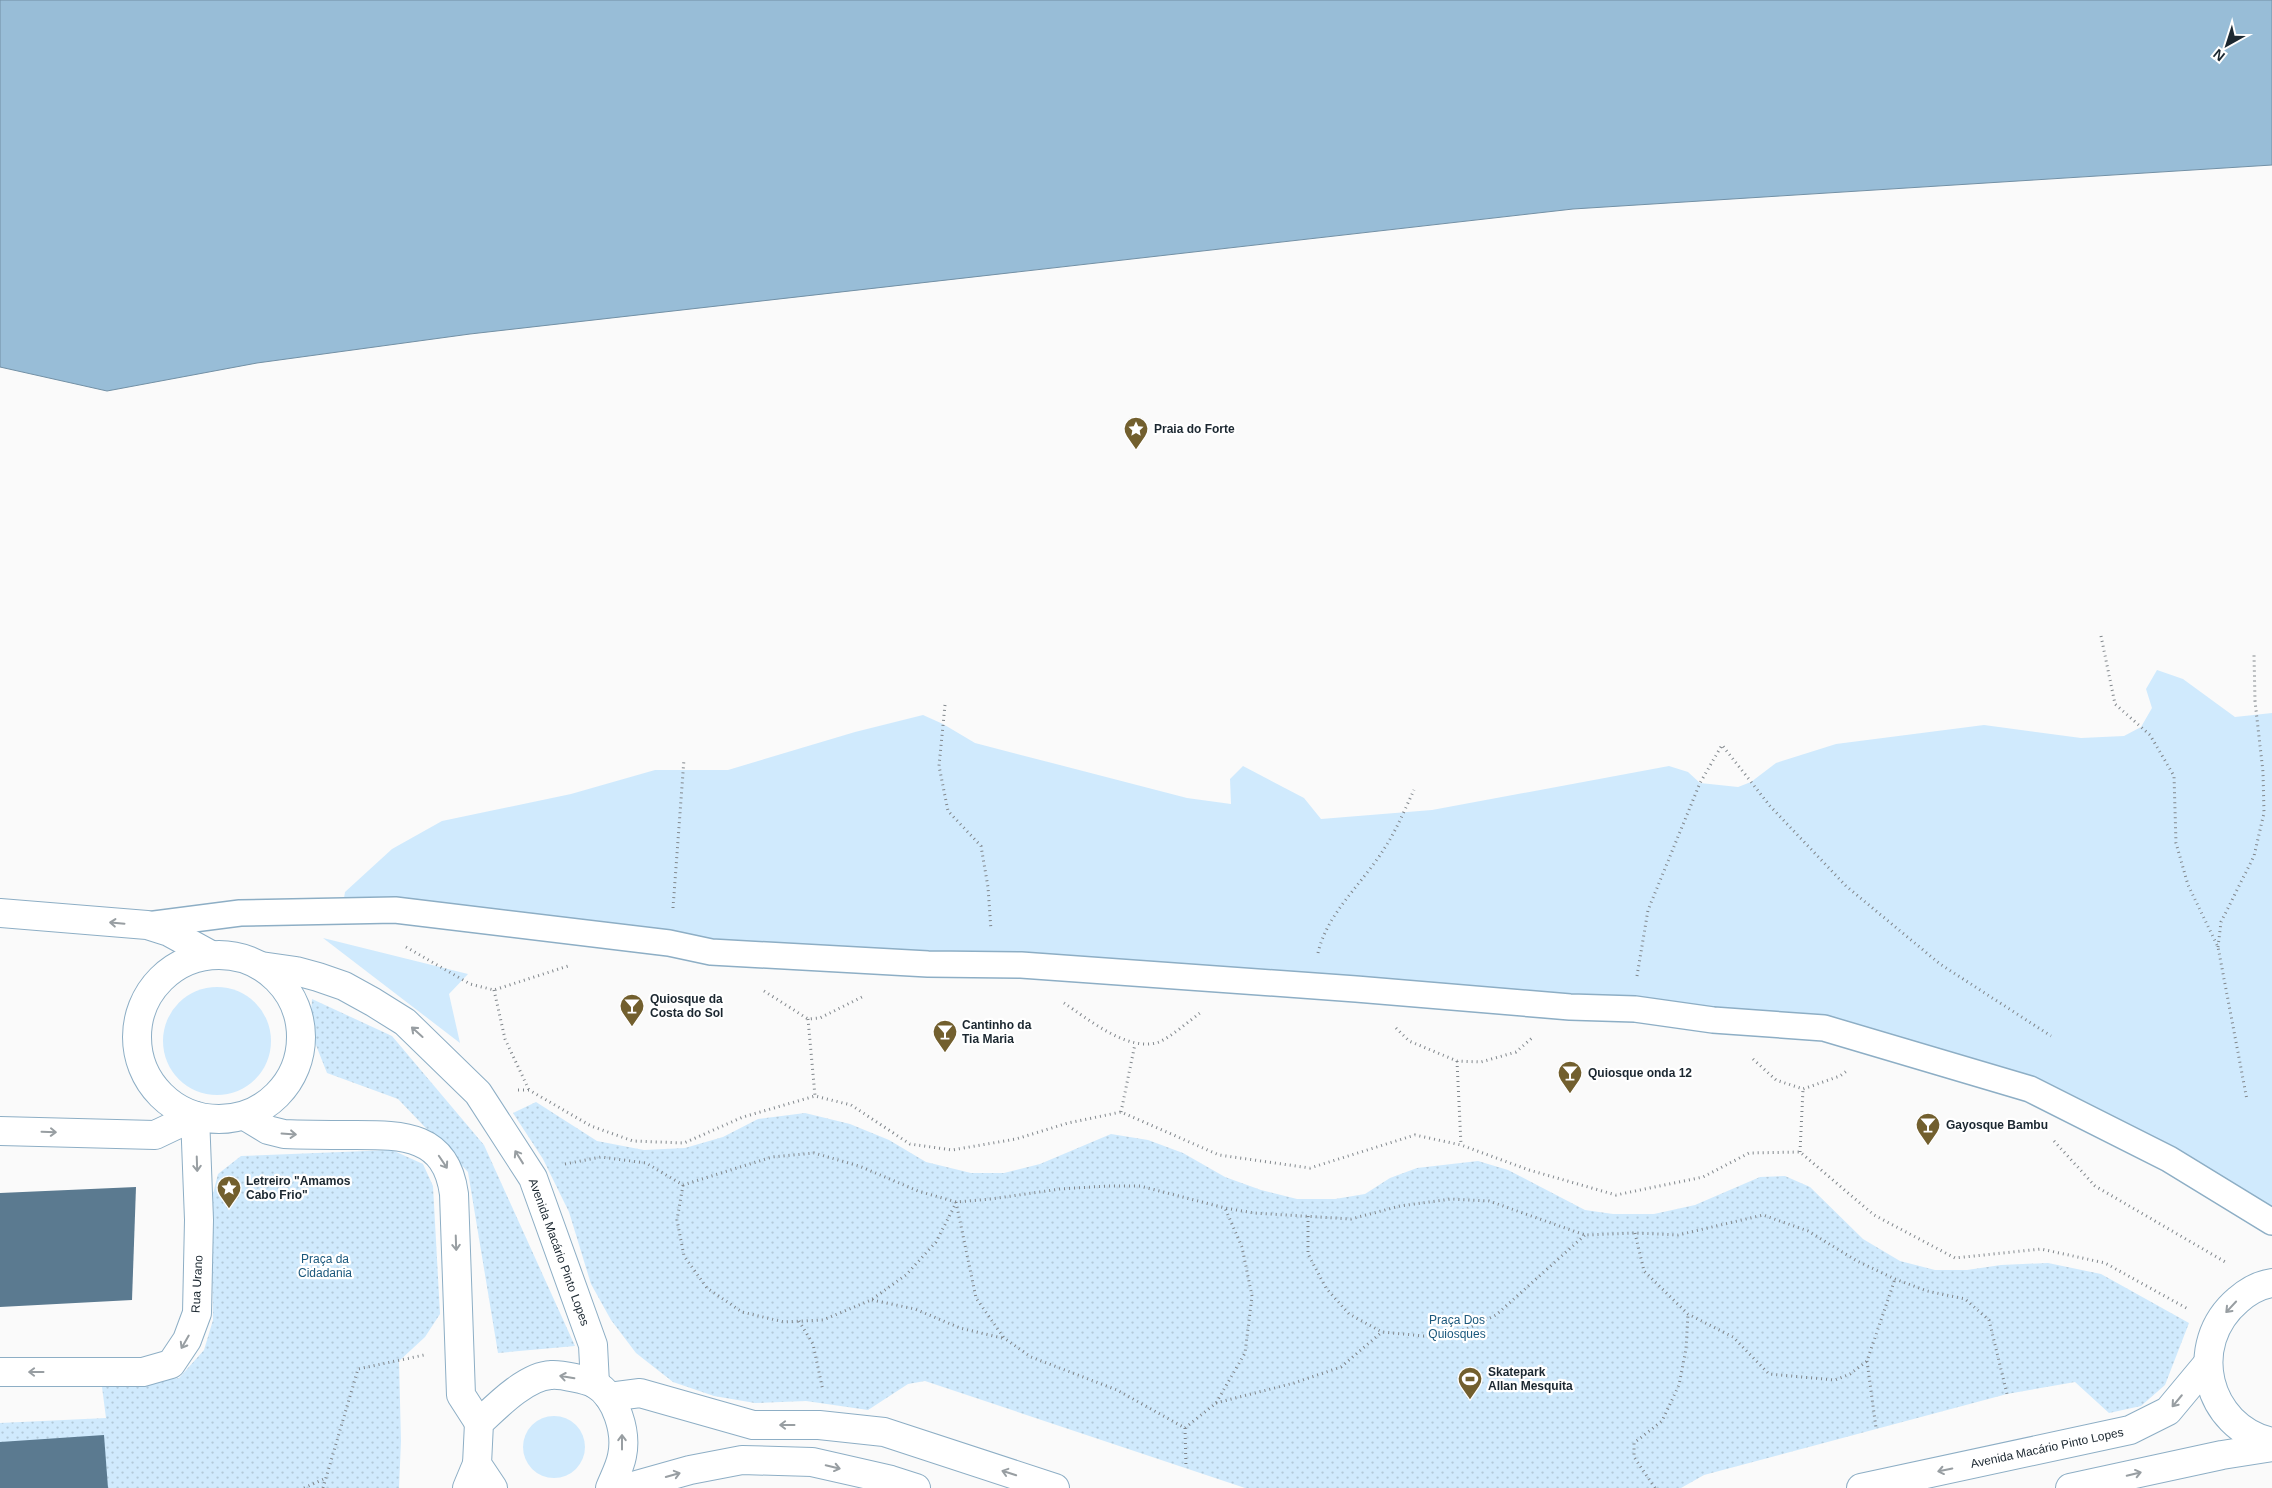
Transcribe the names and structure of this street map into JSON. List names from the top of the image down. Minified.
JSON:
{"streets":{"main road":["Avenida Macário Pinto Lopes","Rua Urano"]},"crossings":[["Avenida Macário Pinto Lopes","Rua Urano"]],"one_way":["Avenida Macário Pinto Lopes"],"parks":["Praça da Cidadania","Praça Dos Quiosques"],"places":{"place":["Praia do Forte","Letreiro \"Amamos Cabo Frio\""],"bar":["Quiosque da Costa do Sol","Cantinho da Tia Maria","Quiosque onda 12","Gayosque Bambu"],"sports":["Skatepark Allan Mesquita"]},"north":"bottom left"}
